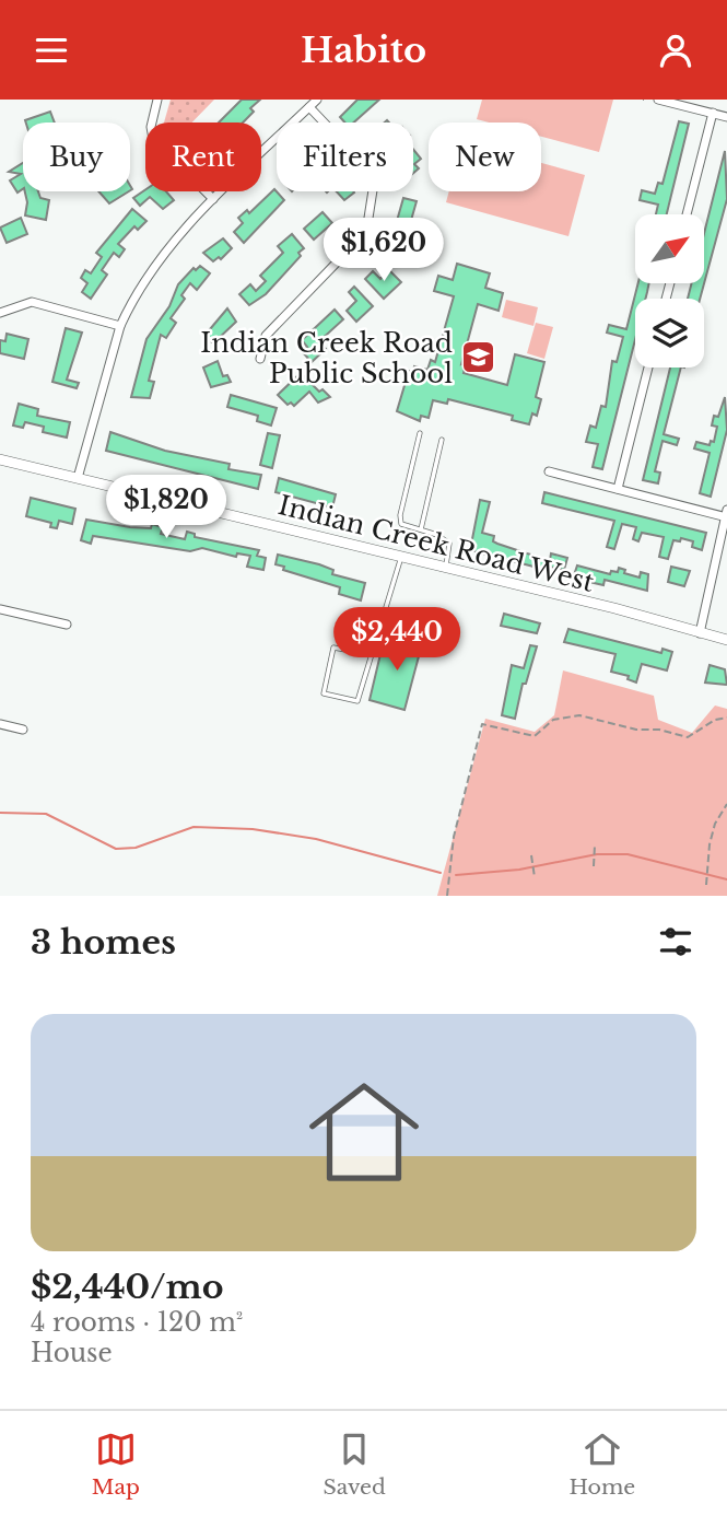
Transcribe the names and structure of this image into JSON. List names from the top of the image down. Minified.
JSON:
{"streets":{"street":["Indian Creek Road West"]},"places":{"school or university":["Indian Creek Road Public School"]},"north":"top right","page":{"header":"Habito","chip":["Buy","Rent","Filters","New"],"price":["$1,620","$1,820","$2,440"],"heading":"3 homes","list":[{"name":"$2,440/mo","note":"4 rooms · 120 m² · House"}],"tabs":["Map","Saved","Home"]}}
